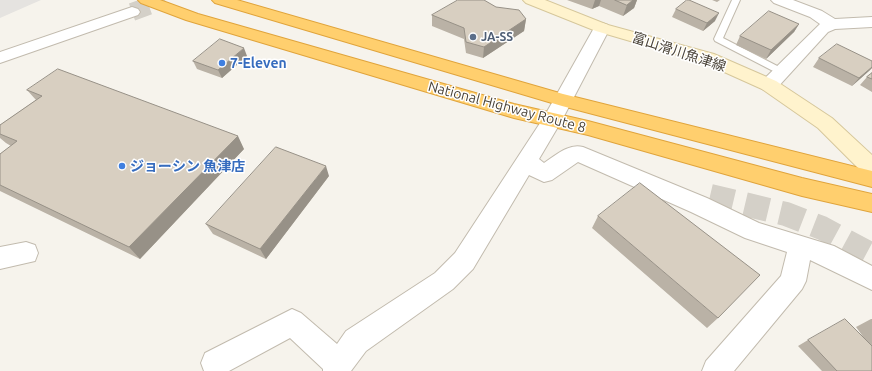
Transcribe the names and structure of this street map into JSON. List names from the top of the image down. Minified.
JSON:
{"streets":{"highway":["National Highway Route 8"],"main road":["富山滑川魚津線"]},"places":["JA-SS","7-Eleven","ジョーシン 魚津店"]}
